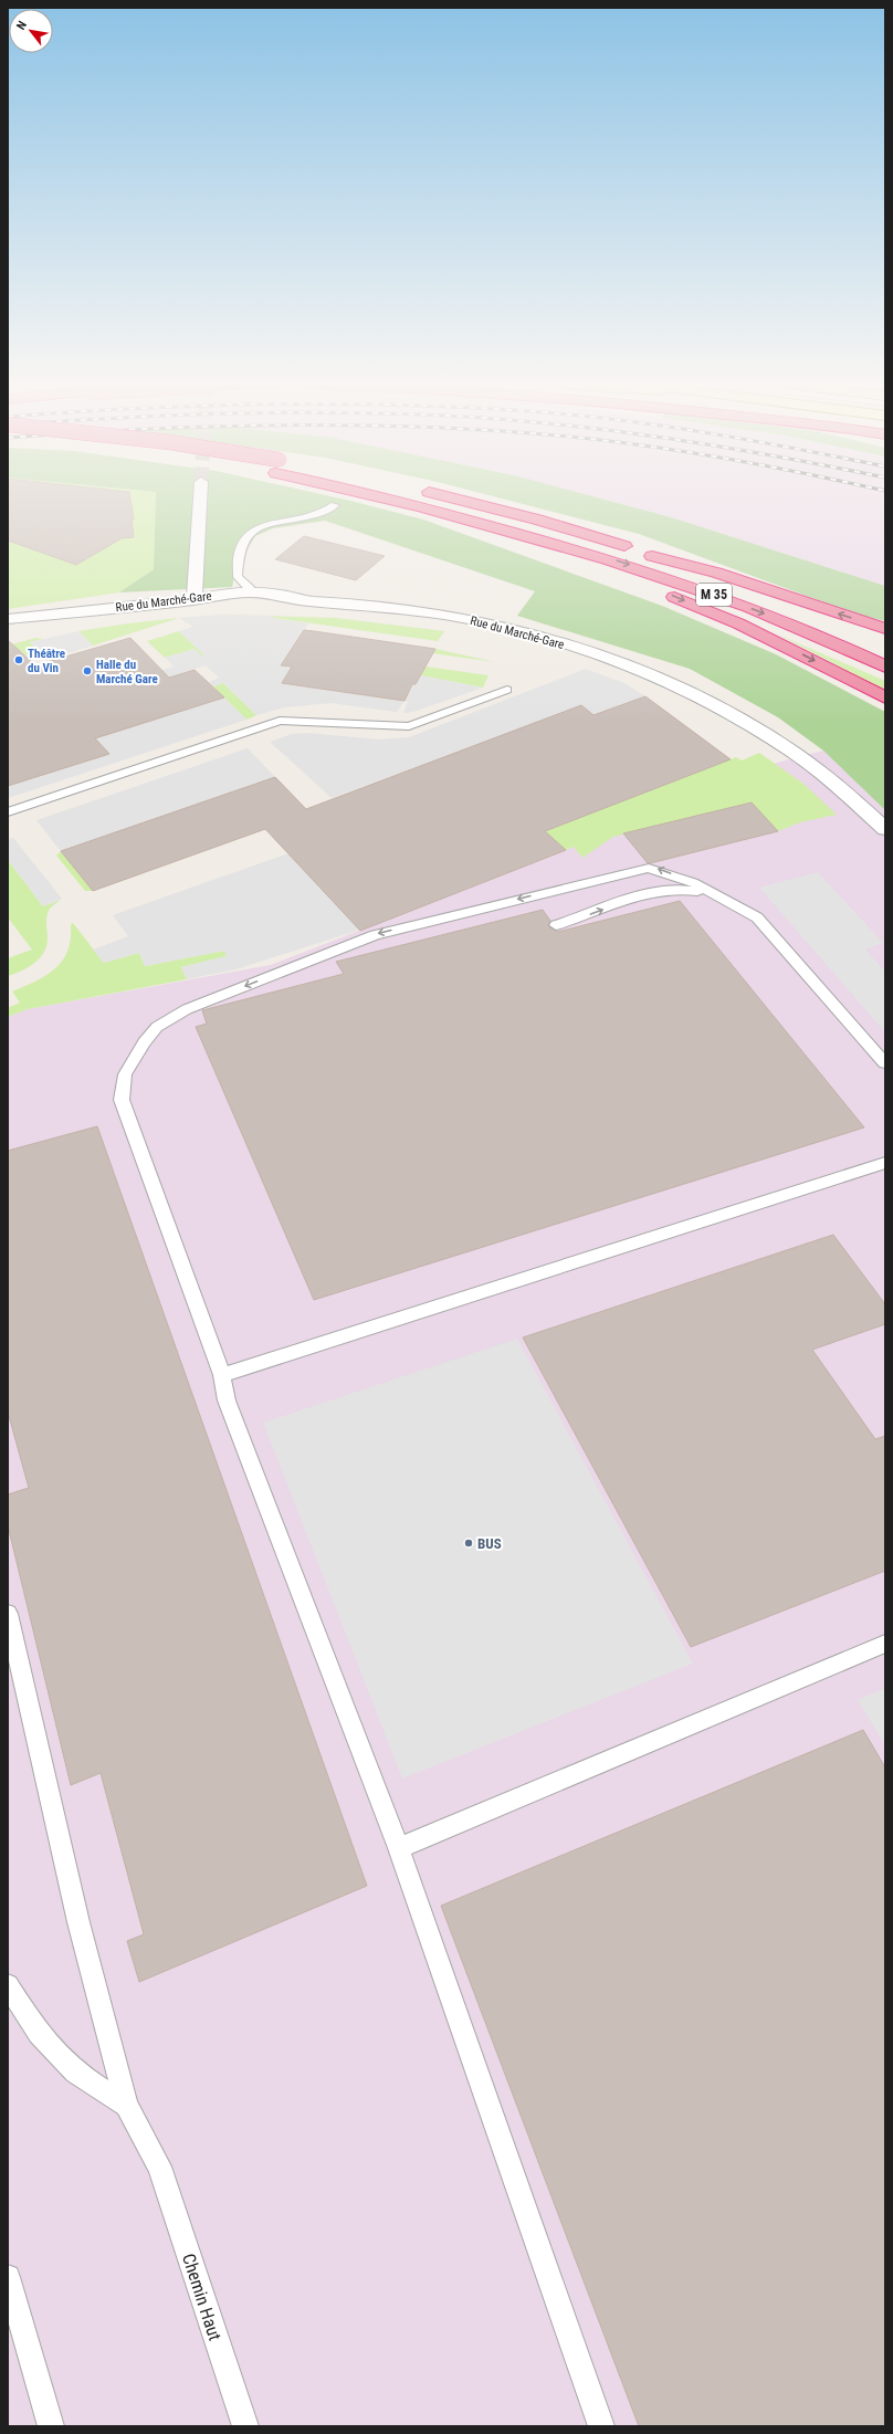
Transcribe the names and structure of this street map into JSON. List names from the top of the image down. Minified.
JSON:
{"streets":{"highway":["M 35"],"street":["Rue du Marché-Gare"],"lane":["Chemin Haut"]},"places":["Théâtre du Vin","Halle du Marché Gare","BUS"],"north":"top left"}
